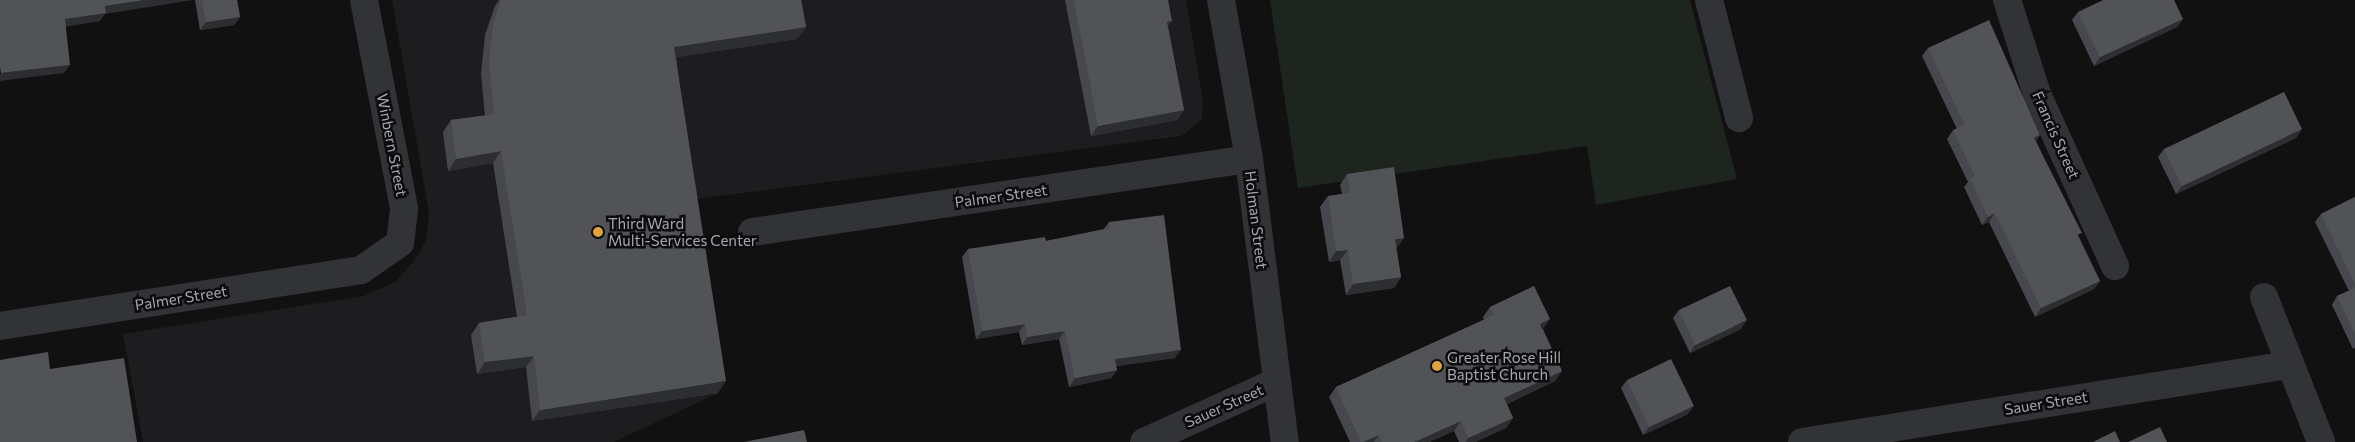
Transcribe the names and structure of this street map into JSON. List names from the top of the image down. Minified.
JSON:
{"streets":{"street":["Francis Street","Winbern Street","Palmer Street","Holman Street","Sauer Street"]},"crossings":[["Winbern Street","Palmer Street"],["Palmer Street","Holman Street"],["Holman Street","Sauer Street"]],"places":["Third Ward Multi-Services Center","Greater Rose Hill Baptist Church"]}
